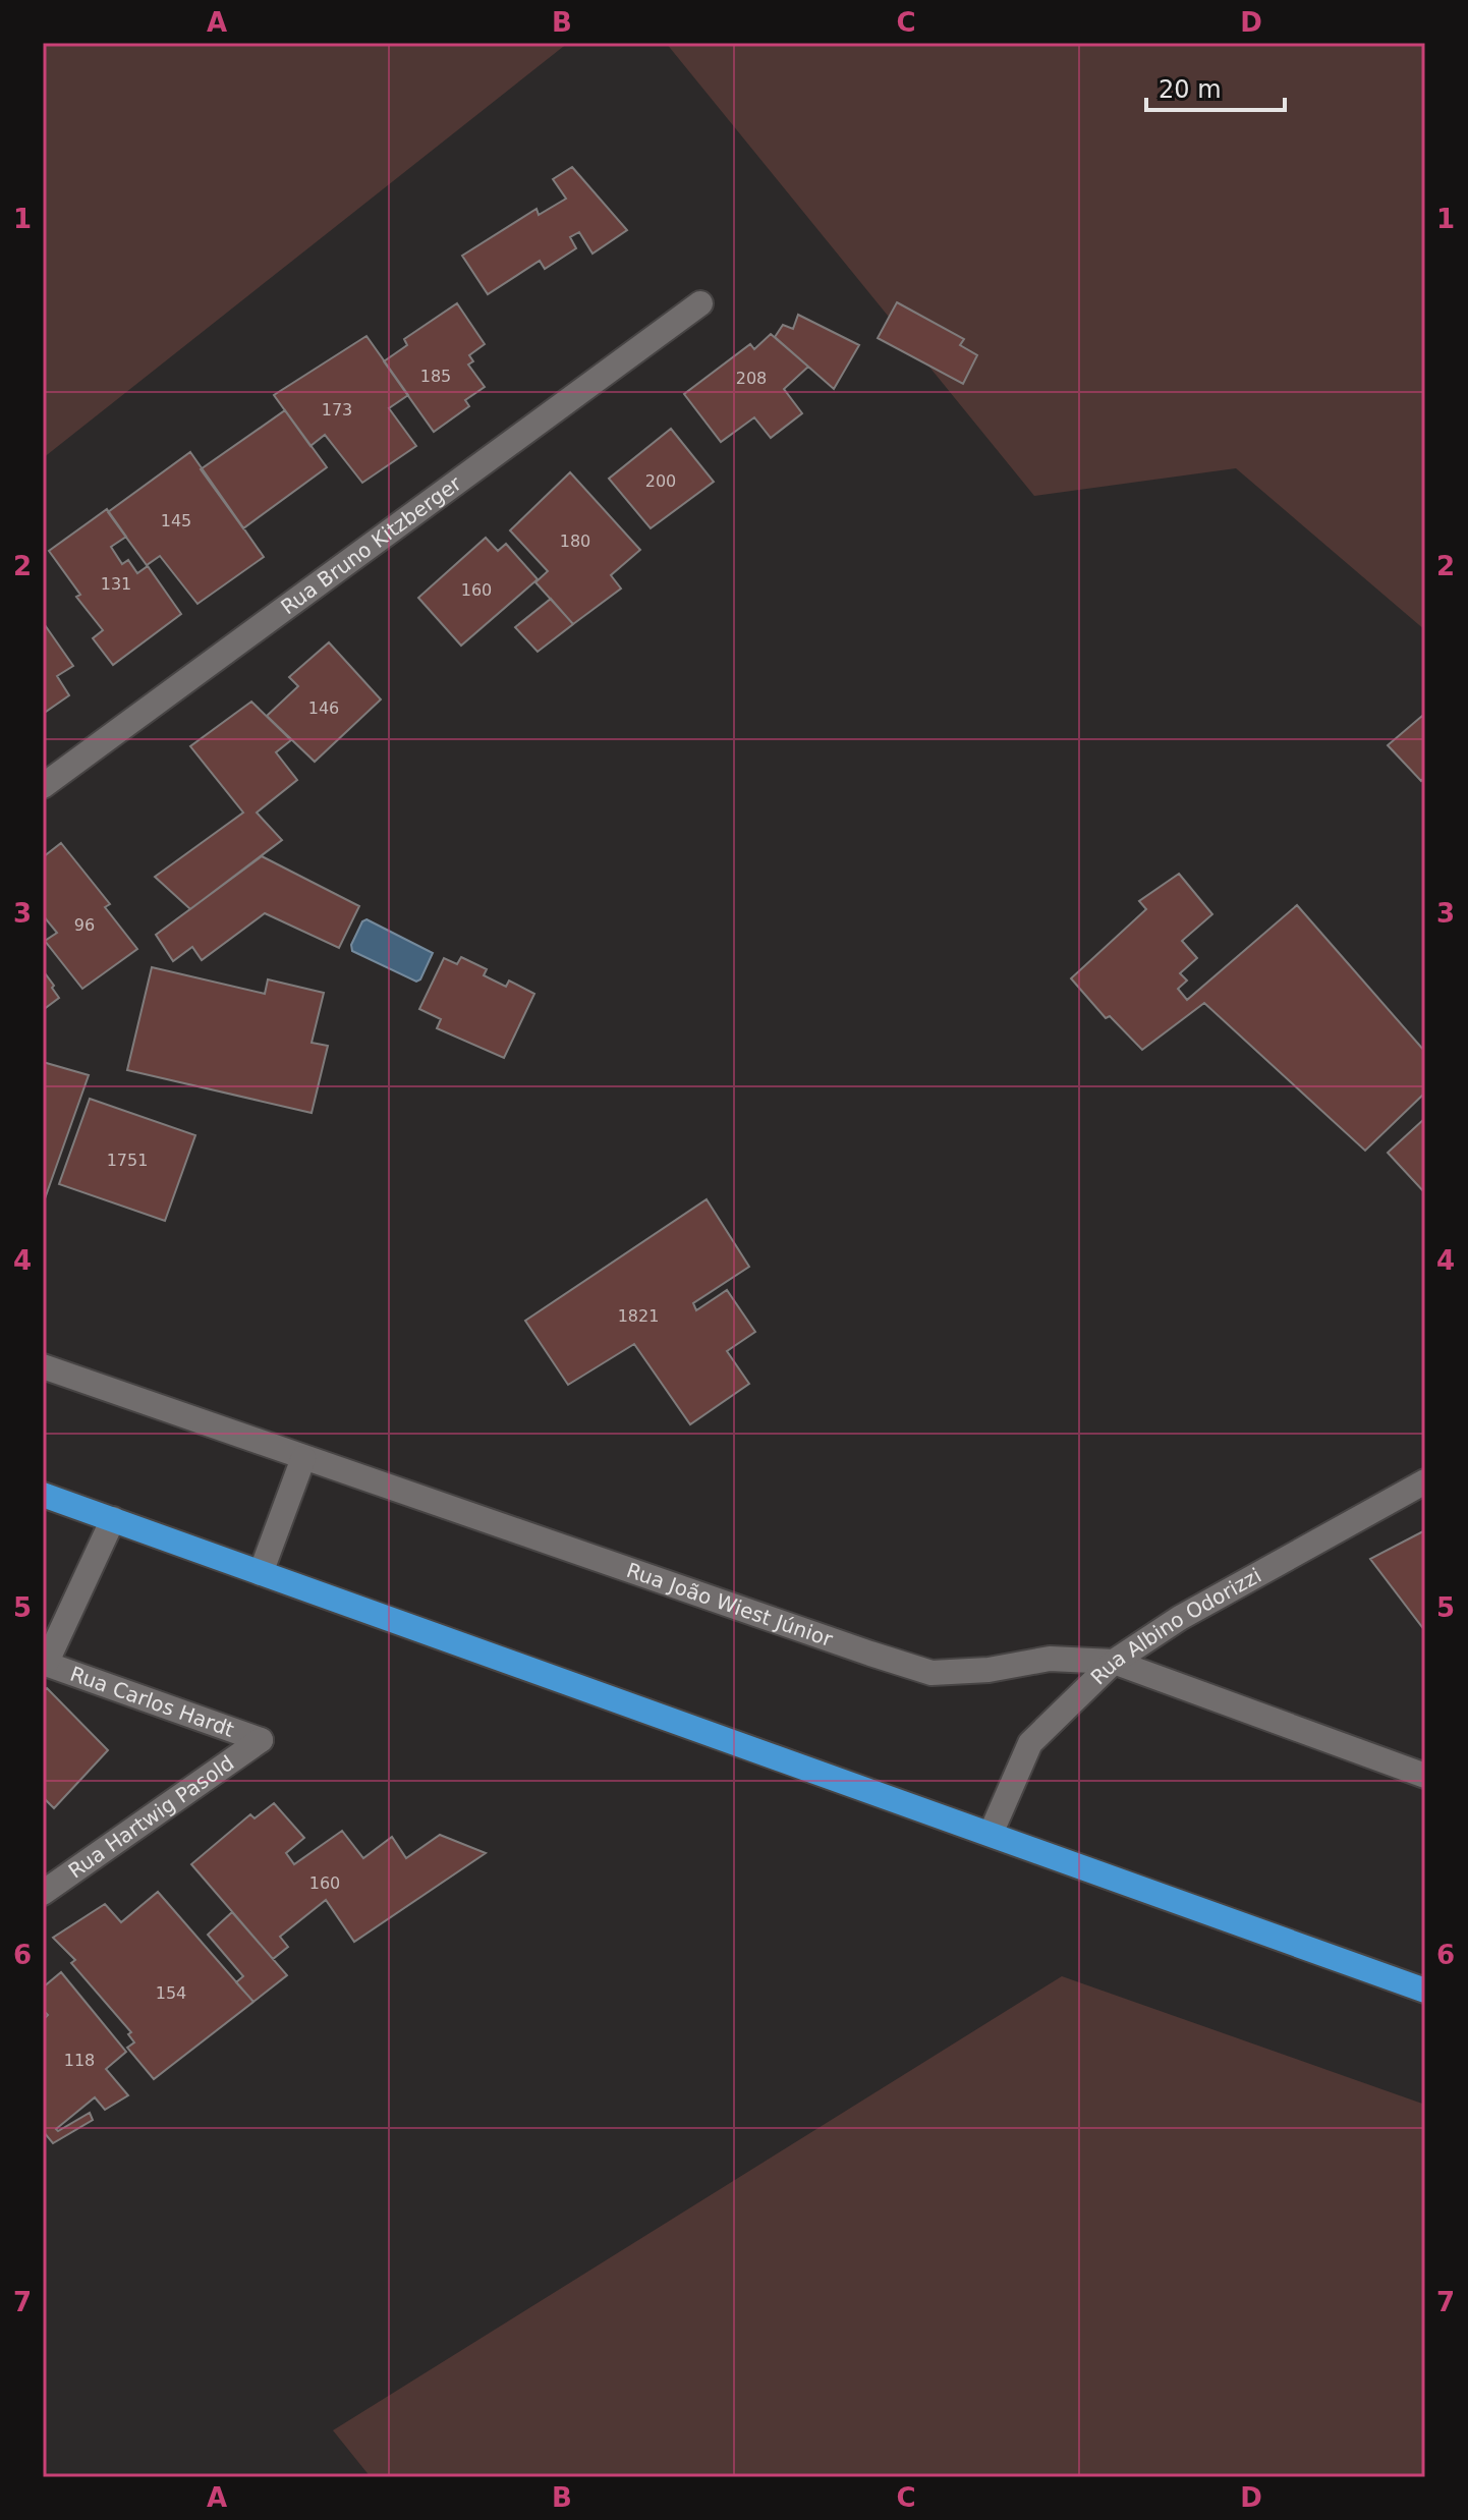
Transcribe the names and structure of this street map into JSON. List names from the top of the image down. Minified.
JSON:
{"streets":{"street":["Rua Bruno Kitzberger","Rua João Wiest Júnior","Rua Albino Odorizzi","Rua Carlos Hardt","Rua Hartwig Pasold"]},"crossings":[["Rua João Wiest Júnior","Rua Albino Odorizzi"],["Rua Carlos Hardt","Rua Hartwig Pasold"]],"house_numbers":["185","208","173","200","145","180","131","160","146","96","1751","1821","160","154","118"],"scale_bar":"20 m","grid":{"columns":["A","B","C","D"],"rows":["1","2","3","4","5","6","7"]}}
